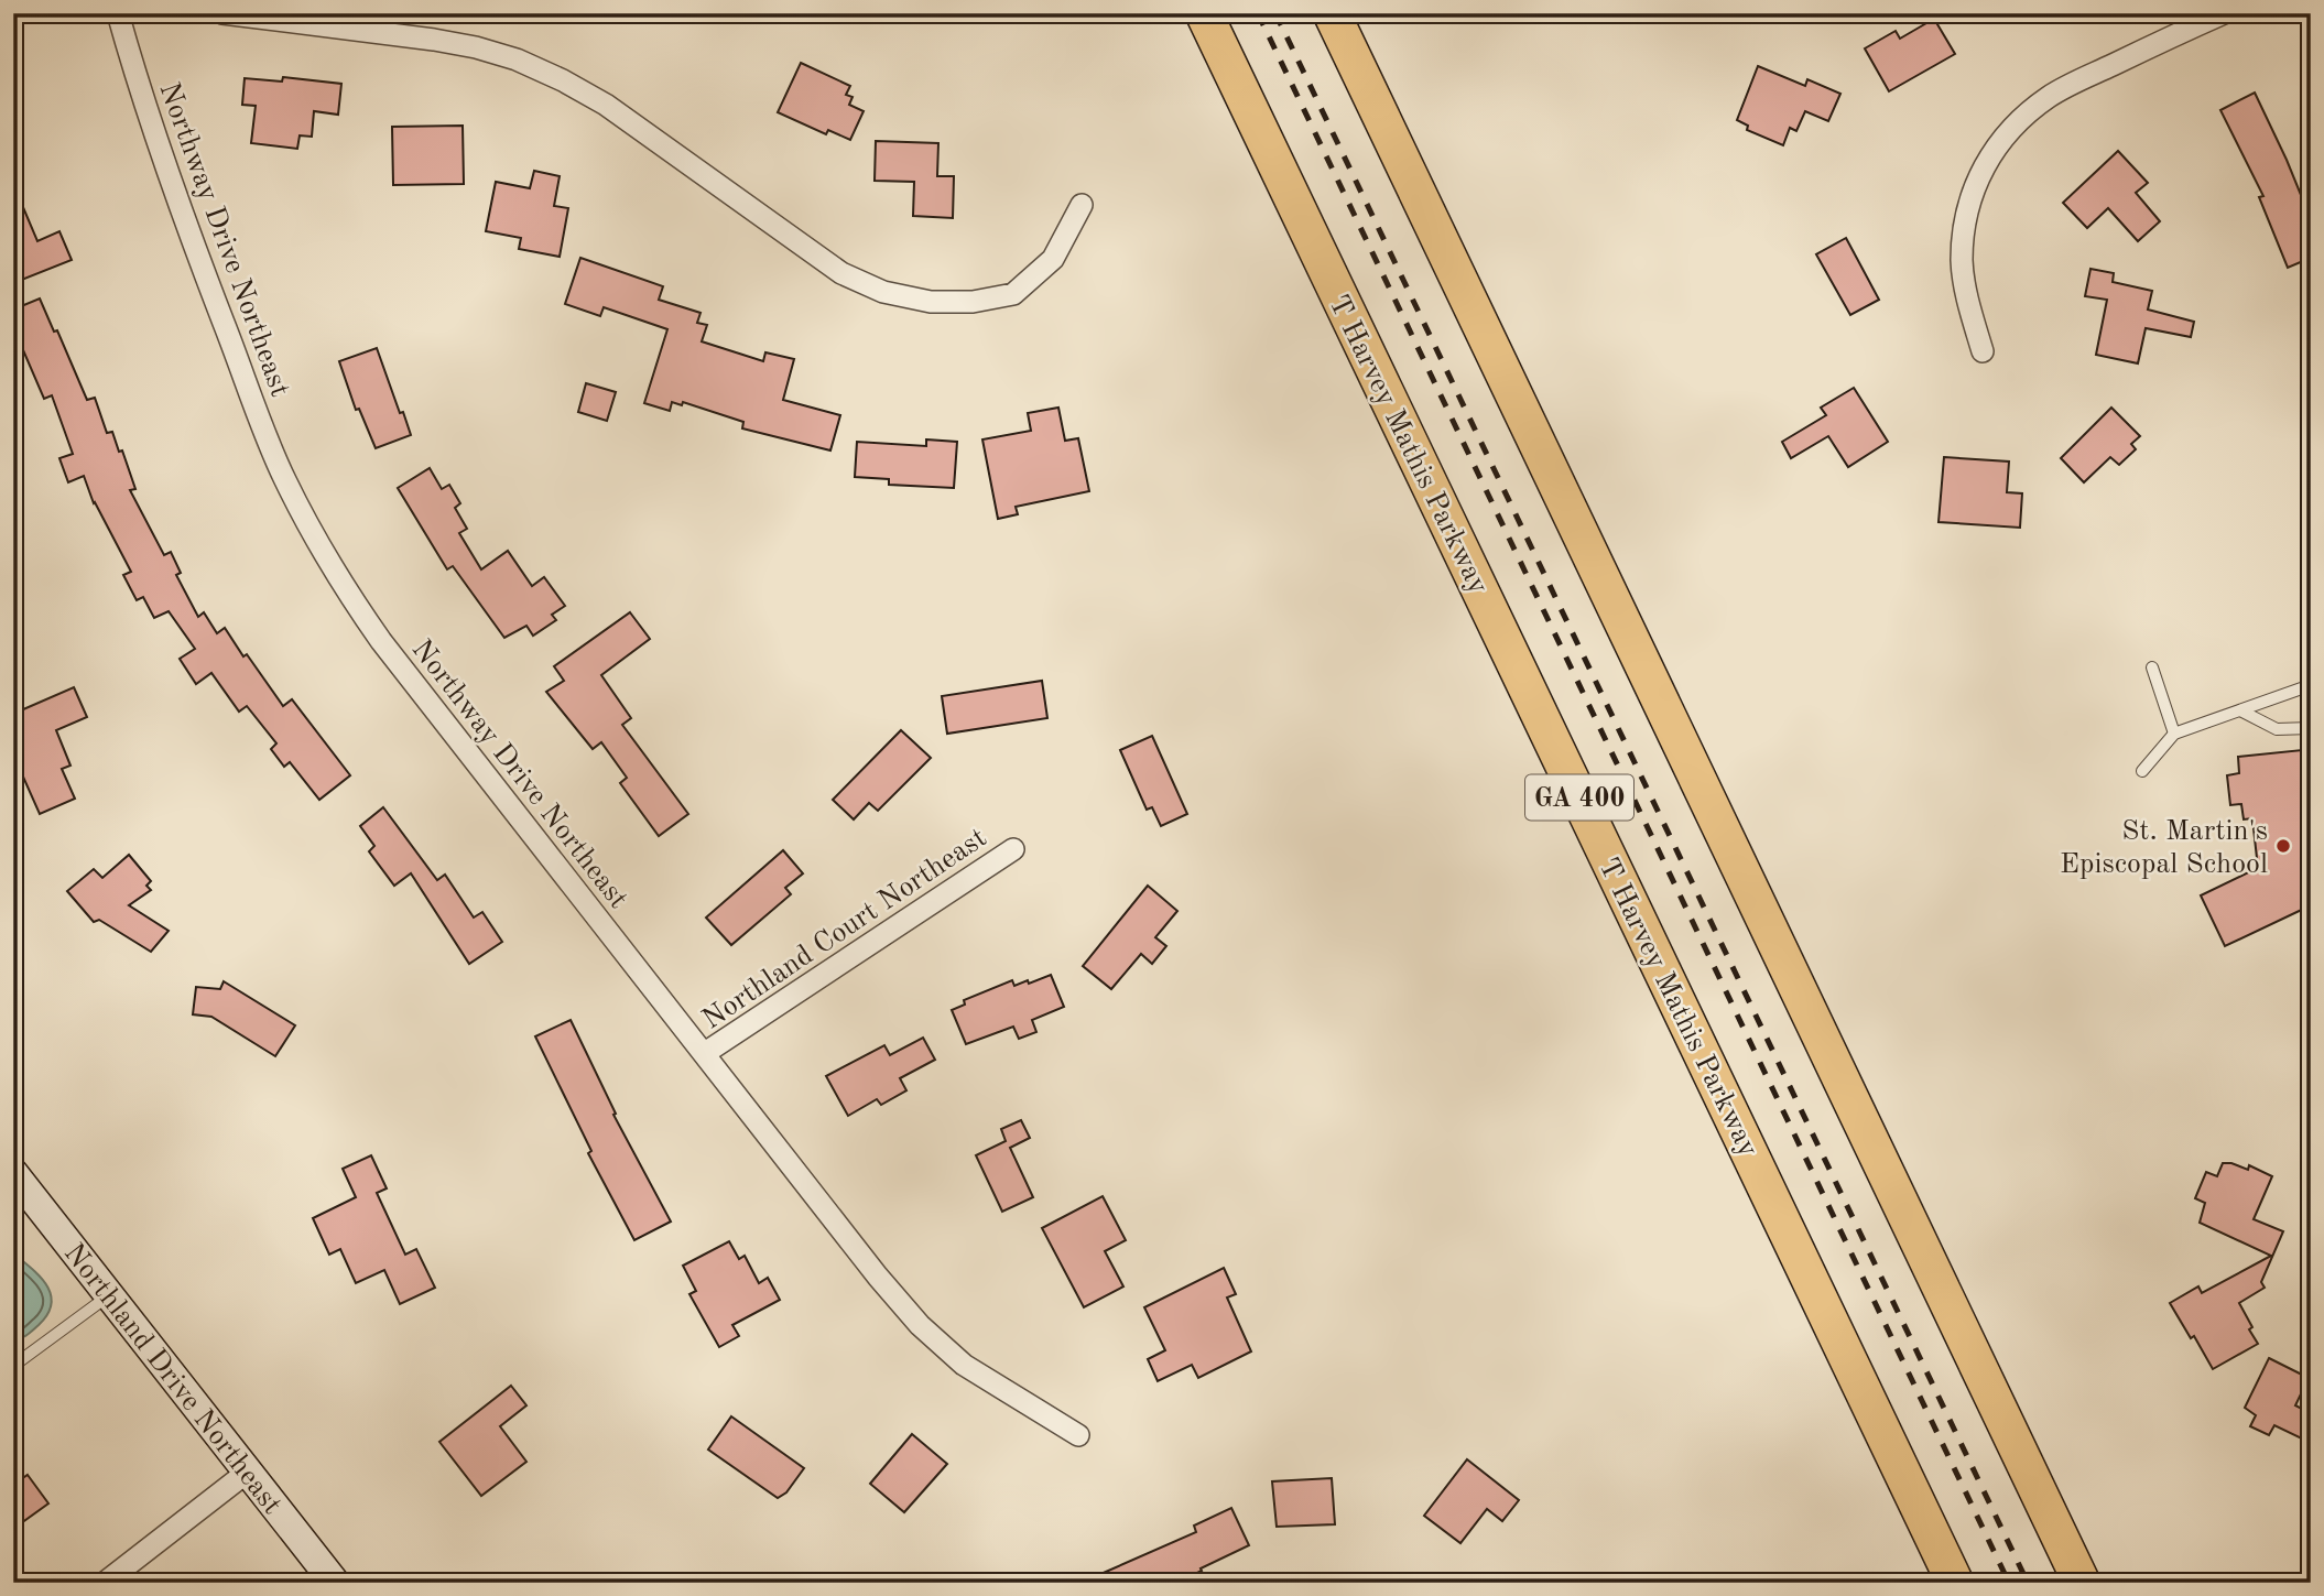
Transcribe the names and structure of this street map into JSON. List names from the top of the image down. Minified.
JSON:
{"streets":{"highway":["T Harvey Mathis Parkway","GA 400"],"street":["Northway Drive Northeast","Northland Court Northeast","Northland Drive Northeast"]},"crossings":[["Northway Drive Northeast","Northland Court Northeast"]],"places":["St. Martin's Episcopal School"]}
